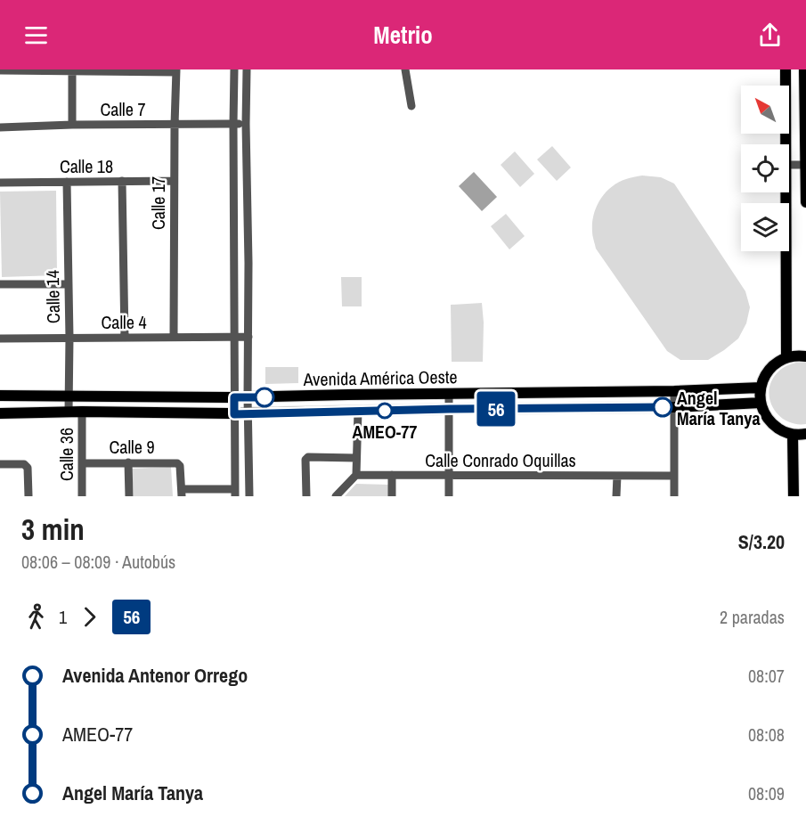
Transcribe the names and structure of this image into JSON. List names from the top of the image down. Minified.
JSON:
{"streets":{"main road":["Avenida América Oeste"],"street":["Calle 7","Calle 18","Calle 17","Calle 14","Calle 4","Calle 9","Calle 36","Calle Conrado Oquillas"]},"crossings":[["Calle 7","Calle 17"],["Calle 18","Calle 17"],["Calle 18","Calle 14"],["Calle 17","Calle 4"],["Calle 14","Calle 4"],["Calle 14","Avenida América Oeste"],["Avenida América Oeste","Calle 36"],["Calle 9","Calle 36"]],"places":["Angel María Tanya","AMEO-77"],"lines":["bus line 56"],"north":"top left","page":{"header":"Metrio","on_map":"56","heading":["3 min","08:06 – 08:09 · Autobús","S/3.20"],"legs":["1","56","2 paradas"],"list":[{"name":"Avenida Antenor Orrego","value":"08:07"},{"name":"AMEO-77","value":"08:08"},{"name":"Angel María Tanya","value":"08:09"}]}}
